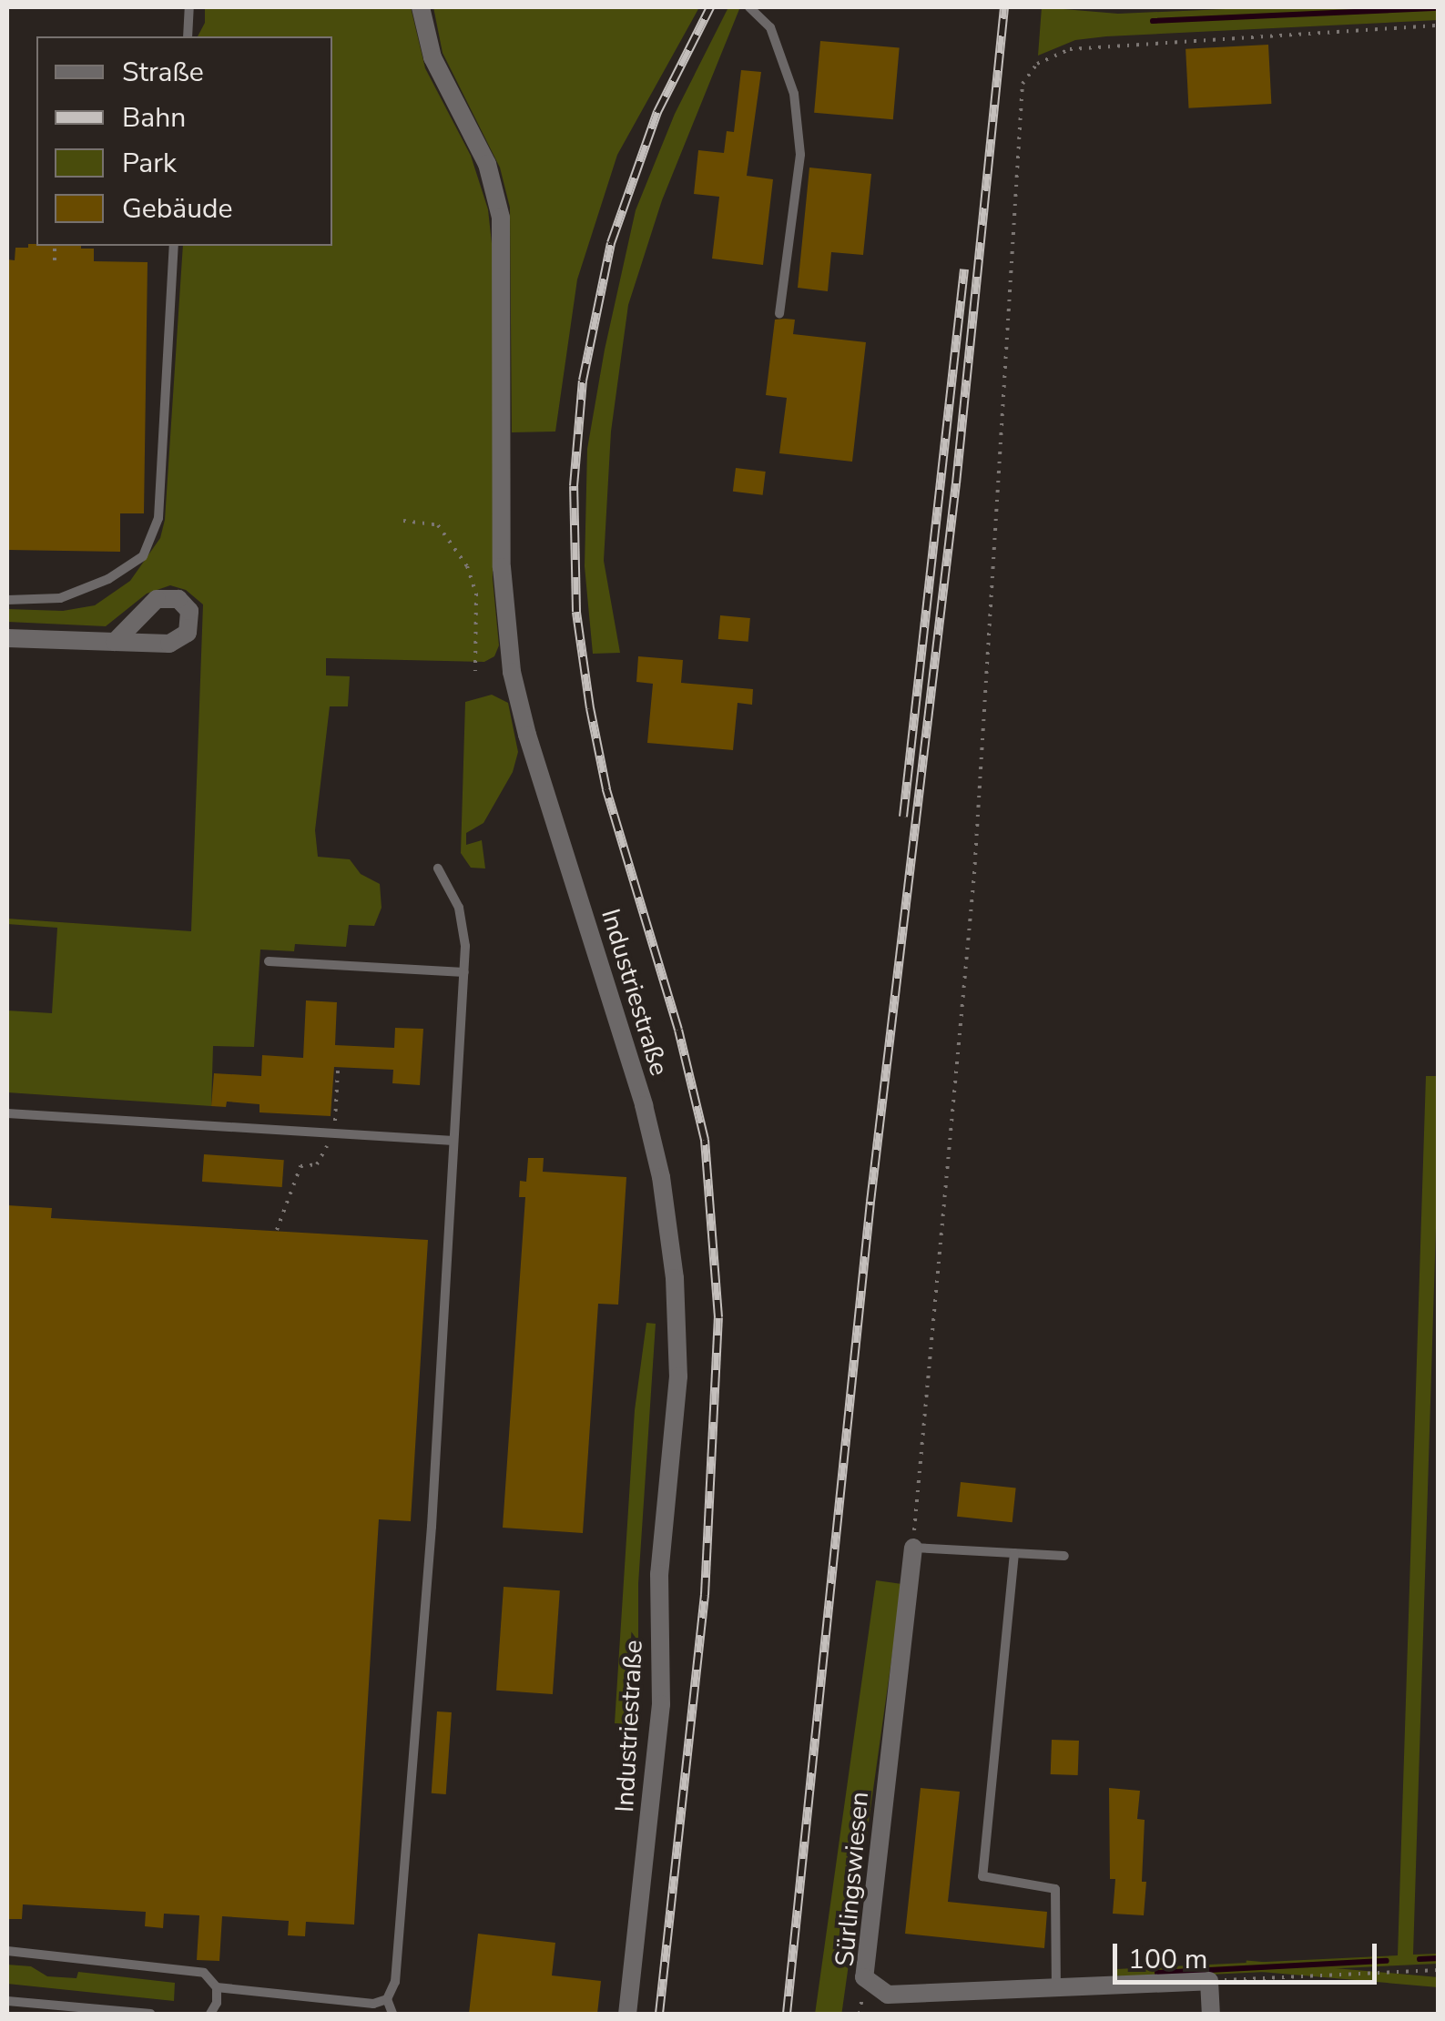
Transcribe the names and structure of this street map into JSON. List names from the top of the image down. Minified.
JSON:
{"streets":{"street":["Industriestraße","Sürlingswiesen"]},"legend":["Straße","Bahn","Park","Gebäude"],"scale_bar":"100 m"}
